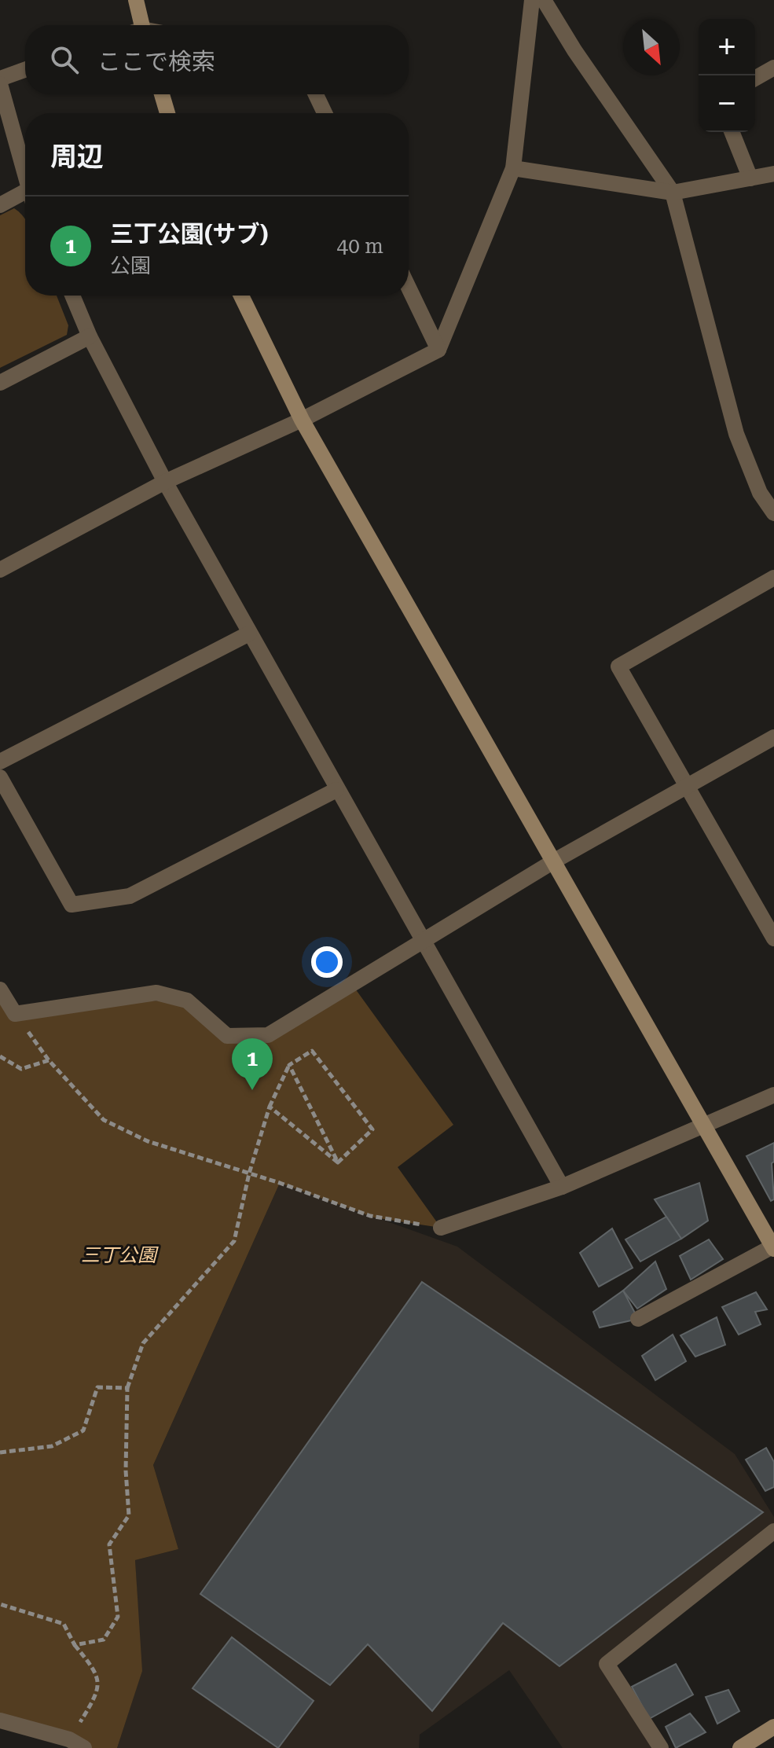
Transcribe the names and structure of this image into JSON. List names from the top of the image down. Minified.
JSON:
{"parks":["三丁公園"],"north":"bottom right","page":{"map_buttons":["+","−"],"search":"ここで検索","heading":"周辺","list":[{"mark":"1","name":"三丁公園(サブ)","note":"公園","value":"40 m"}],"pins":"1"}}
